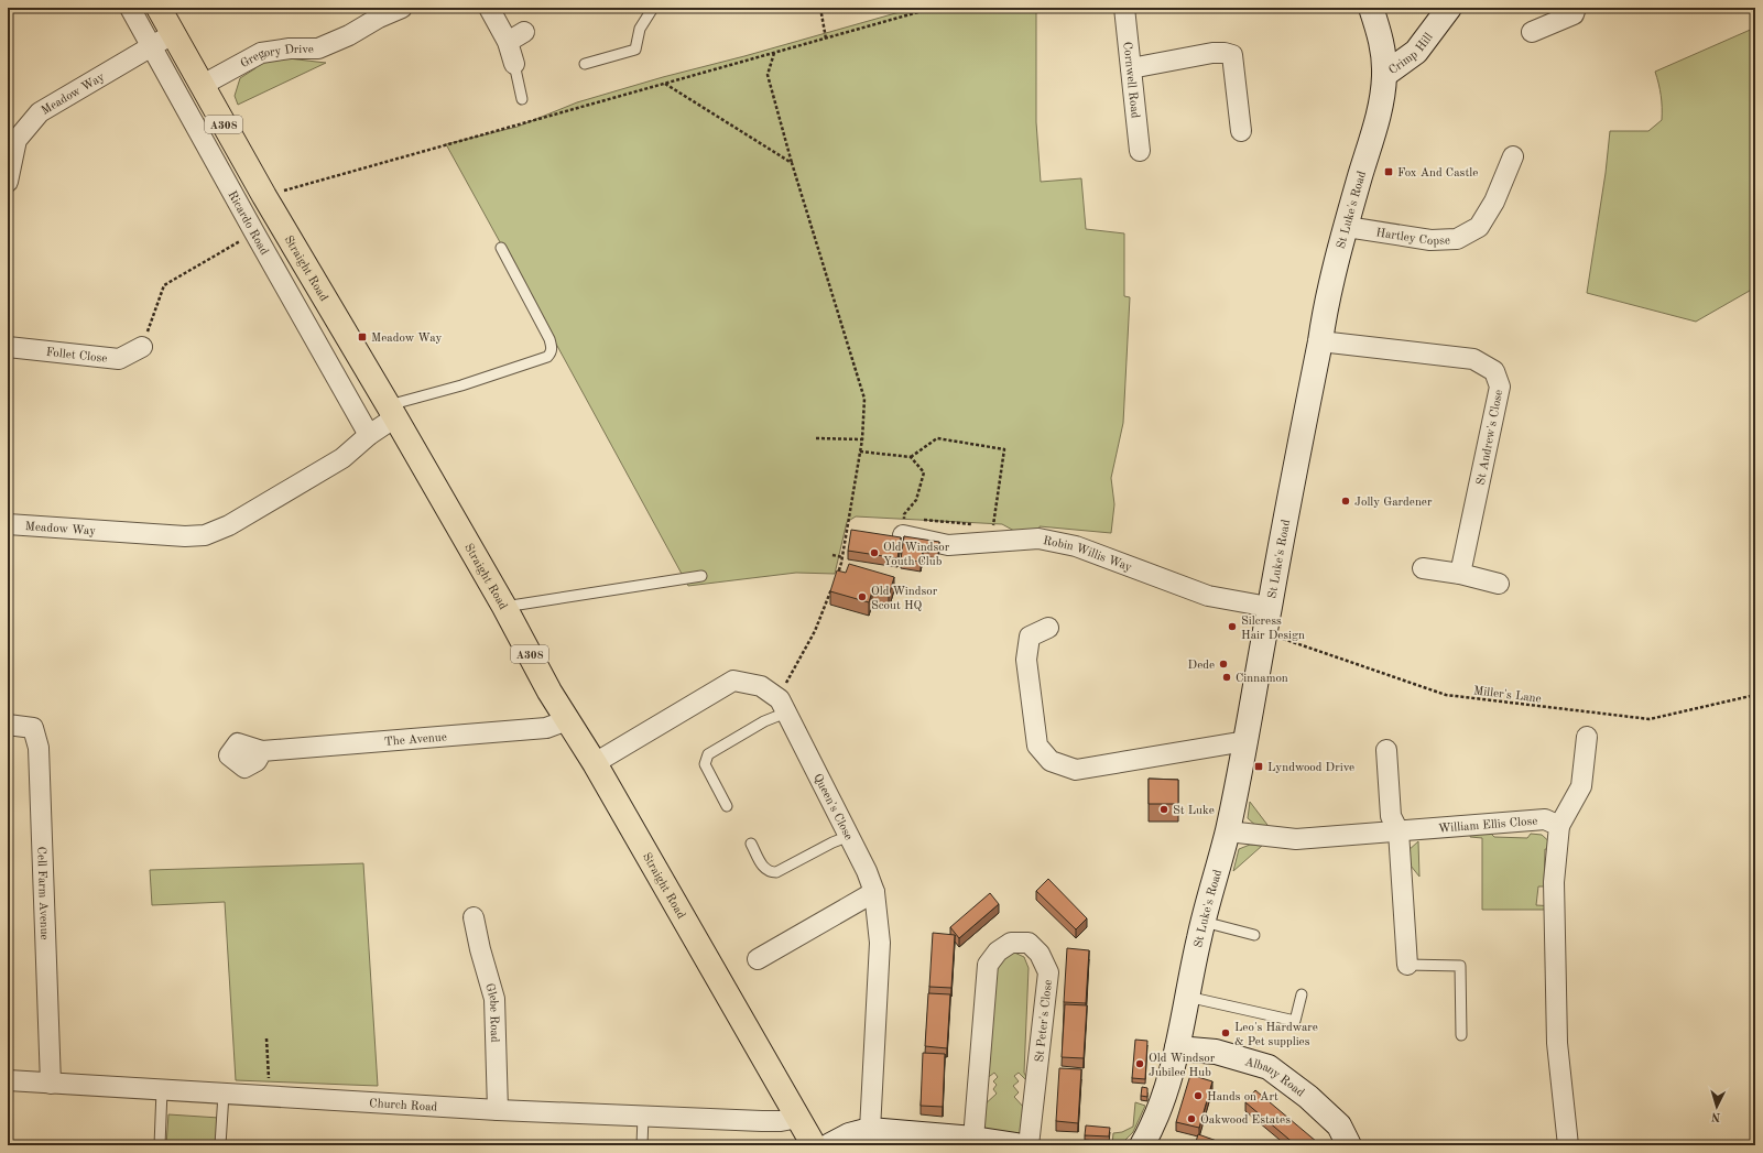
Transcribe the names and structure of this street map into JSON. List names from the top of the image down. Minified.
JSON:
{"streets":{"main road":["Crimp Hill","A308","St Luke's Road","Straight Road","Albany Road"],"street":["Gregory Drive","Cornwell Road","Meadow Way","Ricardo Road","Hartley Copse","Follet Close","St Andrew's Close","Robin Willis Way","The Avenue","Queen's Close","William Ellis Close","Cell Farm Avenue","Glebe Road","St Peter's Close","Church Road"],"path":["Miller's Lane"]},"crossings":[["Crimp Hill","St Luke's Road"],["Gregory Drive","Straight Road"],["Meadow Way","Ricardo Road"],["Meadow Way","Straight Road"],["St Luke's Road","Hartley Copse"],["St Luke's Road","St Andrew's Close"],["St Luke's Road","Robin Willis Way"],["St Luke's Road","Miller's Lane"],["St Luke's Road","William Ellis Close"],["St Luke's Road","Albany Road"],["Straight Road","The Avenue"],["Straight Road","Queen's Close"],["Straight Road","Church Road"],["Cell Farm Avenue","Church Road"],["Glebe Road","Church Road"]],"places":{"transit":["Fox And Castle","Meadow Way","Lyndwood Drive"],"other":["Jolly Gardener","Old Windsor Youth Club","Old Windsor Scout HQ","Silcress Hair Design","Dede","Cinnamon","St Luke","Leo's Hardware & Pet supplies","Old Windsor Jubilee Hub","Hands on Art","Oakwood Estates"]},"north":"bottom"}
